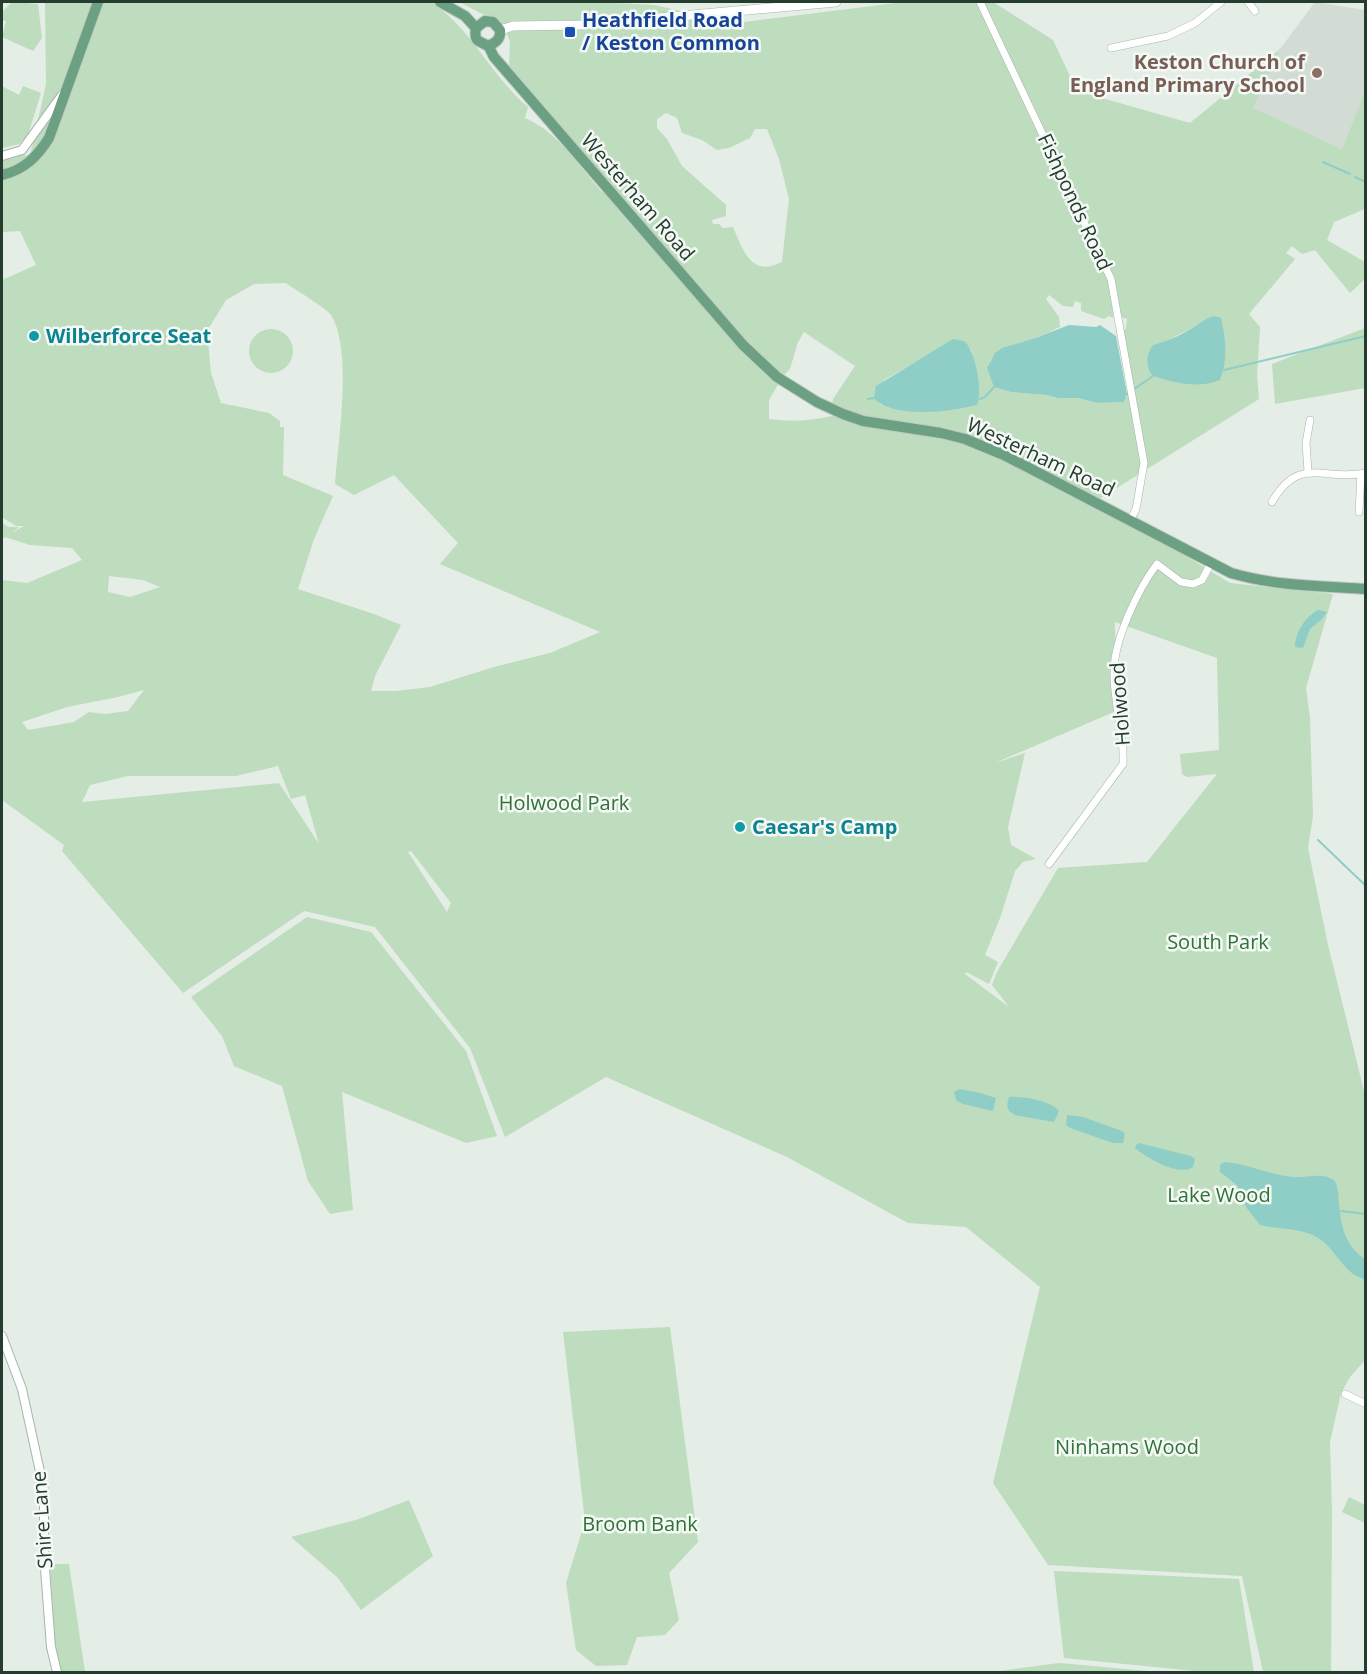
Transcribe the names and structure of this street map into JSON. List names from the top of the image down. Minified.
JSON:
{"streets":{"main road":["Westerham Road"],"street":["Fishponds Road","Holwood","Shire Lane"]},"crossings":[["Westerham Road","Fishponds Road"],["Westerham Road","Holwood"]],"parks":["Holwood Park","South Park","Lake Wood","Ninhams Wood","Broom Bank"],"places":{"transit":["Heathfield Road / Keston Common"],"other":["Keston Church of England Primary School","Wilberforce Seat","Caesar's Camp"]}}
